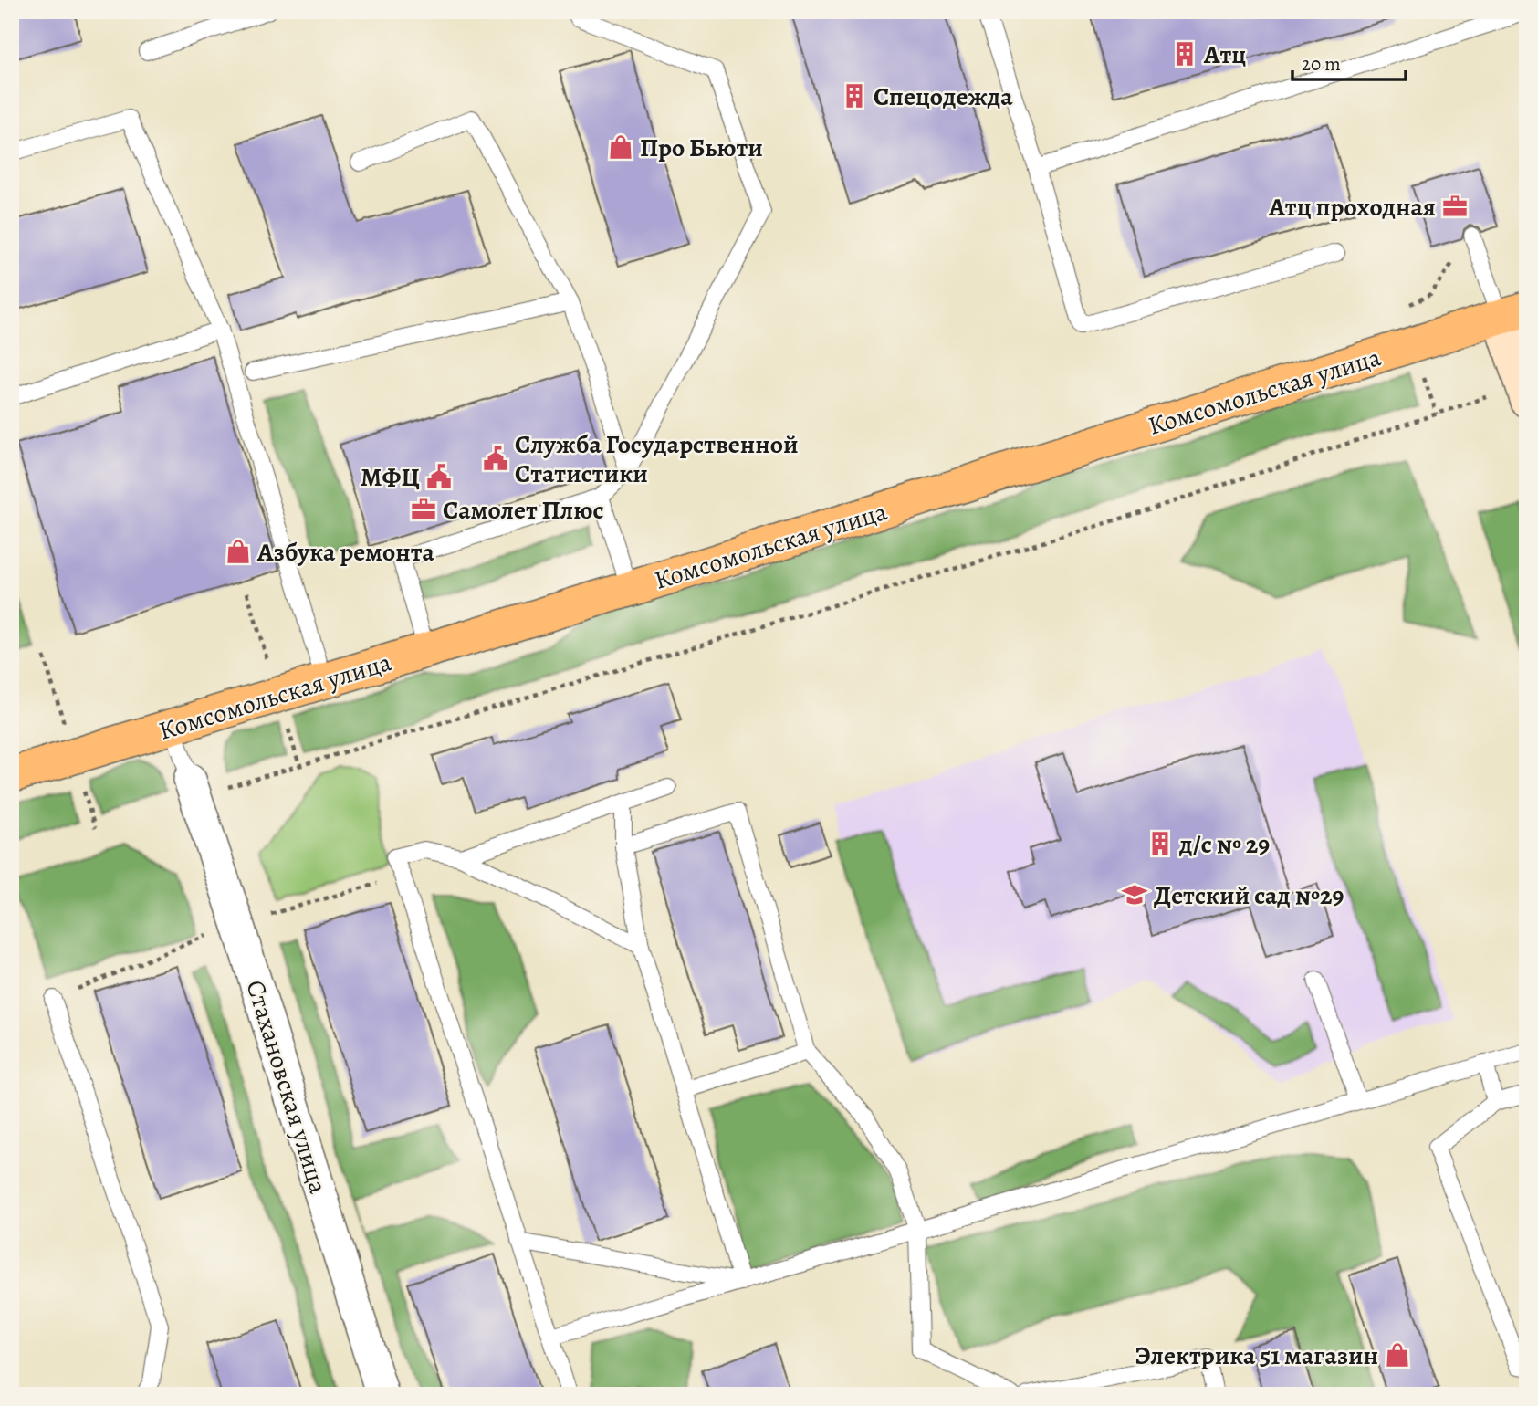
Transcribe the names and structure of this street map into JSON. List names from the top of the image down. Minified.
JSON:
{"streets":{"main road":["Комсомольская улица"],"street":["Стахановская улица"]},"places":{"building":["Атц","Спецодежда","д/с № 29"],"shop":["Про Бьюти","Азбука ремонта","Электрика 51 магазин"],"office":["Атц проходная","Самолет Плюс"],"public building":["Служба Государственной Статистики","МФЦ"],"school or university":["Детский сад №29"]},"scale_bar":"20 m"}
